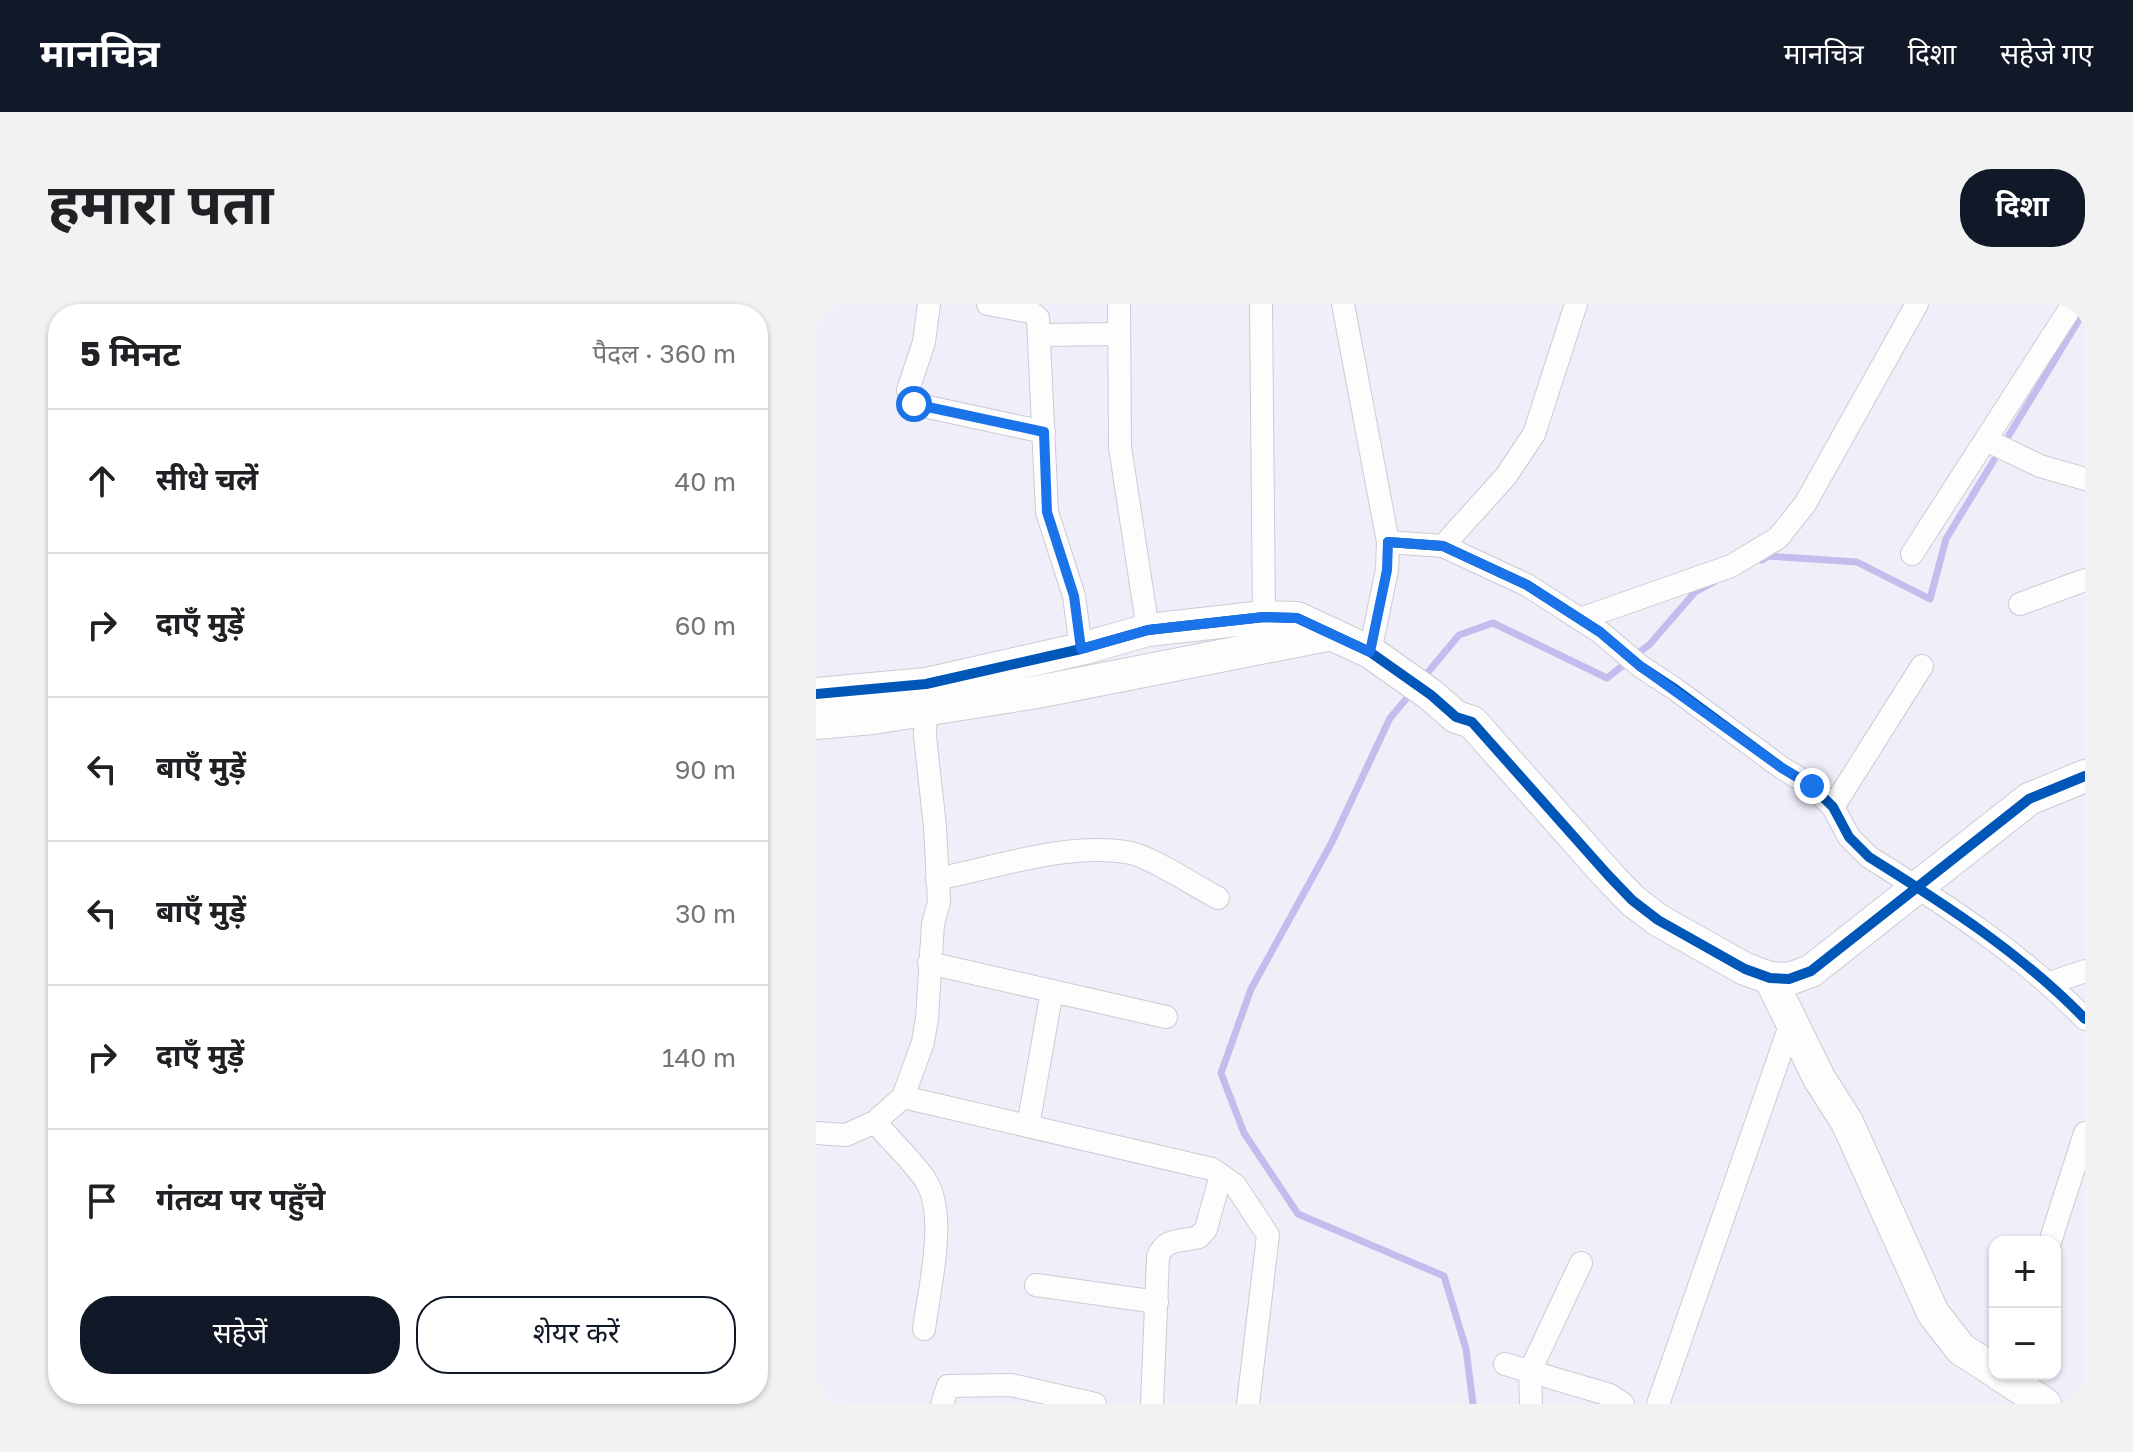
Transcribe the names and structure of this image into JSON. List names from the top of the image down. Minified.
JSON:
{"page":{"header":"मानचित्र","nav":["मानचित्र","दिशा","सहेजे गए"],"title":"हमारा पता","buttons":["दिशा",["सहेजें","शेयर करें"]],"heading":["5 मिनट","पैदल · 360 m"],"list":[["सीधे चलें","40 m"],["दाएँ मुड़ें","60 m"],["बाएँ मुड़ें","90 m"],["बाएँ मुड़ें","30 m"],["दाएँ मुड़ें","140 m"],"गंतव्य पर पहुँचे"],"map_buttons":["+","−"]}}
